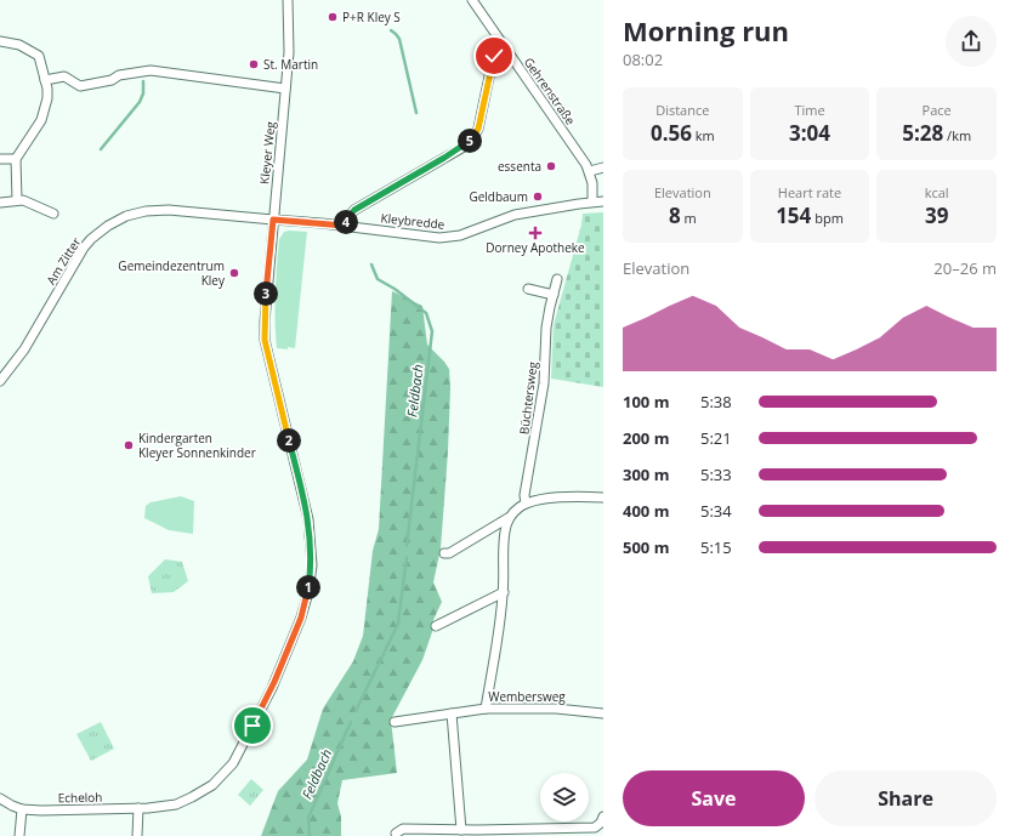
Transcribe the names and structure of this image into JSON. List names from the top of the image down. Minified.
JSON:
{"streets":{"street":["Gehrenstraße","Kleyer Weg","Kleybredde","Am Zitter","Büchtersweg","Wembersweg","Echeloh"]},"crossings":[["Gehrenstraße","Kleybredde"],["Kleyer Weg","Kleybredde"],["Kleyer Weg","Am Zitter"],["Kleyer Weg","Echeloh"],["Kleybredde","Am Zitter"],["Kleybredde","Echeloh"],["Am Zitter","Echeloh"]],"water":["Feldbach"],"places":{"other":["P+R Kley S","St. Martin","essenta","Geldbaum","Gemeindezentrum Kley","Kindergarten Kleyer Sonnenkinder"],"health":["Dorney Apotheke"]},"page":{"heading":["Morning run","08:02"],"stats":[["Distance","0.56 km"],["Time","3:04"],["Pace","5:28 /km"],["Elevation","8 m"],["Heart rate","154 bpm"],["kcal","39"]],"pins":["5","4","3","2","1"],"chart":["Elevation","20–26 m"],"list":[{"name":"100 m","note":"5:38"},{"name":"200 m","note":"5:21"},{"name":"300 m","note":"5:33"},{"name":"400 m","note":"5:34"},{"name":"500 m","note":"5:15"}],"buttons":["Save","Share"]}}
